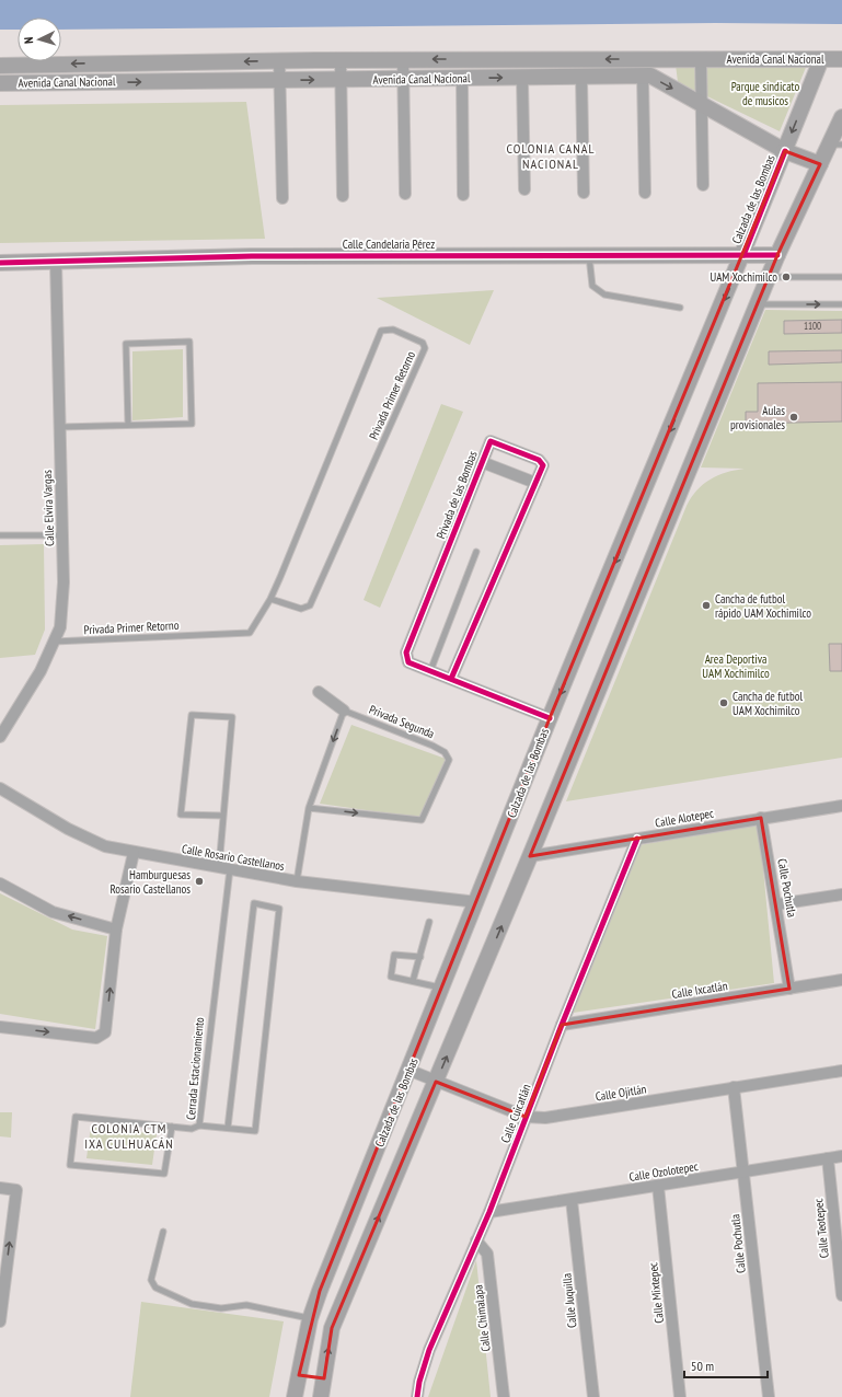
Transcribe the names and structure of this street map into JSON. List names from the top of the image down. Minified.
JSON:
{"streets":{"main road":["Avenida Canal Nacional","Calzada de las Bombas","Calle Candelaria Pérez"],"street":["Privada de las Bombas","Calle Elvira Vargas","Calle Alotepec","Calle Rosario Castellanos","Calle Pochutla","Calle Ixcatlán","Calle Ojitlán","Calle Cuicatlán","Calle Ozolotepec","Calle Teotepec","Calle Mixtepec","Calle Juquilla","Calle Chimalapa"],"lane":["Privada Primer Retorno","Privada Segunda","Cerrada Estacionamiento"]},"crossings":[["Avenida Canal Nacional","Calzada de las Bombas"],["Calzada de las Bombas","Calle Candelaria Pérez"],["Calzada de las Bombas","Privada de las Bombas"],["Calzada de las Bombas","Calle Rosario Castellanos"],["Calzada de las Bombas","Calle Ojitlán"],["Calle Candelaria Pérez","Calle Elvira Vargas"],["Privada Primer Retorno","Calle Elvira Vargas"],["Calle Alotepec","Calle Pochutla"],["Calle Alotepec","Calle Cuicatlán"],["Calle Rosario Castellanos","Cerrada Estacionamiento"],["Calle Pochutla","Calle Ixcatlán"],["Calle Pochutla","Calle Ojitlán"],["Calle Pochutla","Calle Ozolotepec"],["Calle Ixcatlán","Calle Cuicatlán"],["Calle Ojitlán","Calle Cuicatlán"],["Calle Cuicatlán","Calle Ozolotepec"],["Calle Cuicatlán","Calle Chimalapa"],["Calle Ozolotepec","Calle Teotepec"],["Calle Ozolotepec","Calle Mixtepec"],["Calle Ozolotepec","Calle Juquilla"]],"districts":["COLONIA CANAL NACIONAL","COLONIA CTM IXA CULHUACÁN"],"parks":["Parque sindicato de musicos","Area Deportiva UAM Xochimilco"],"places":["UAM Xochimilco","Aulas provisionales","Cancha de futbol rápido UAM Xochimilco","Cancha de futbol UAM Xochimilco","Hamburguesas Rosario Castellanos"],"house_numbers":["1100"],"scale_bar":"50 m","north":"left"}
